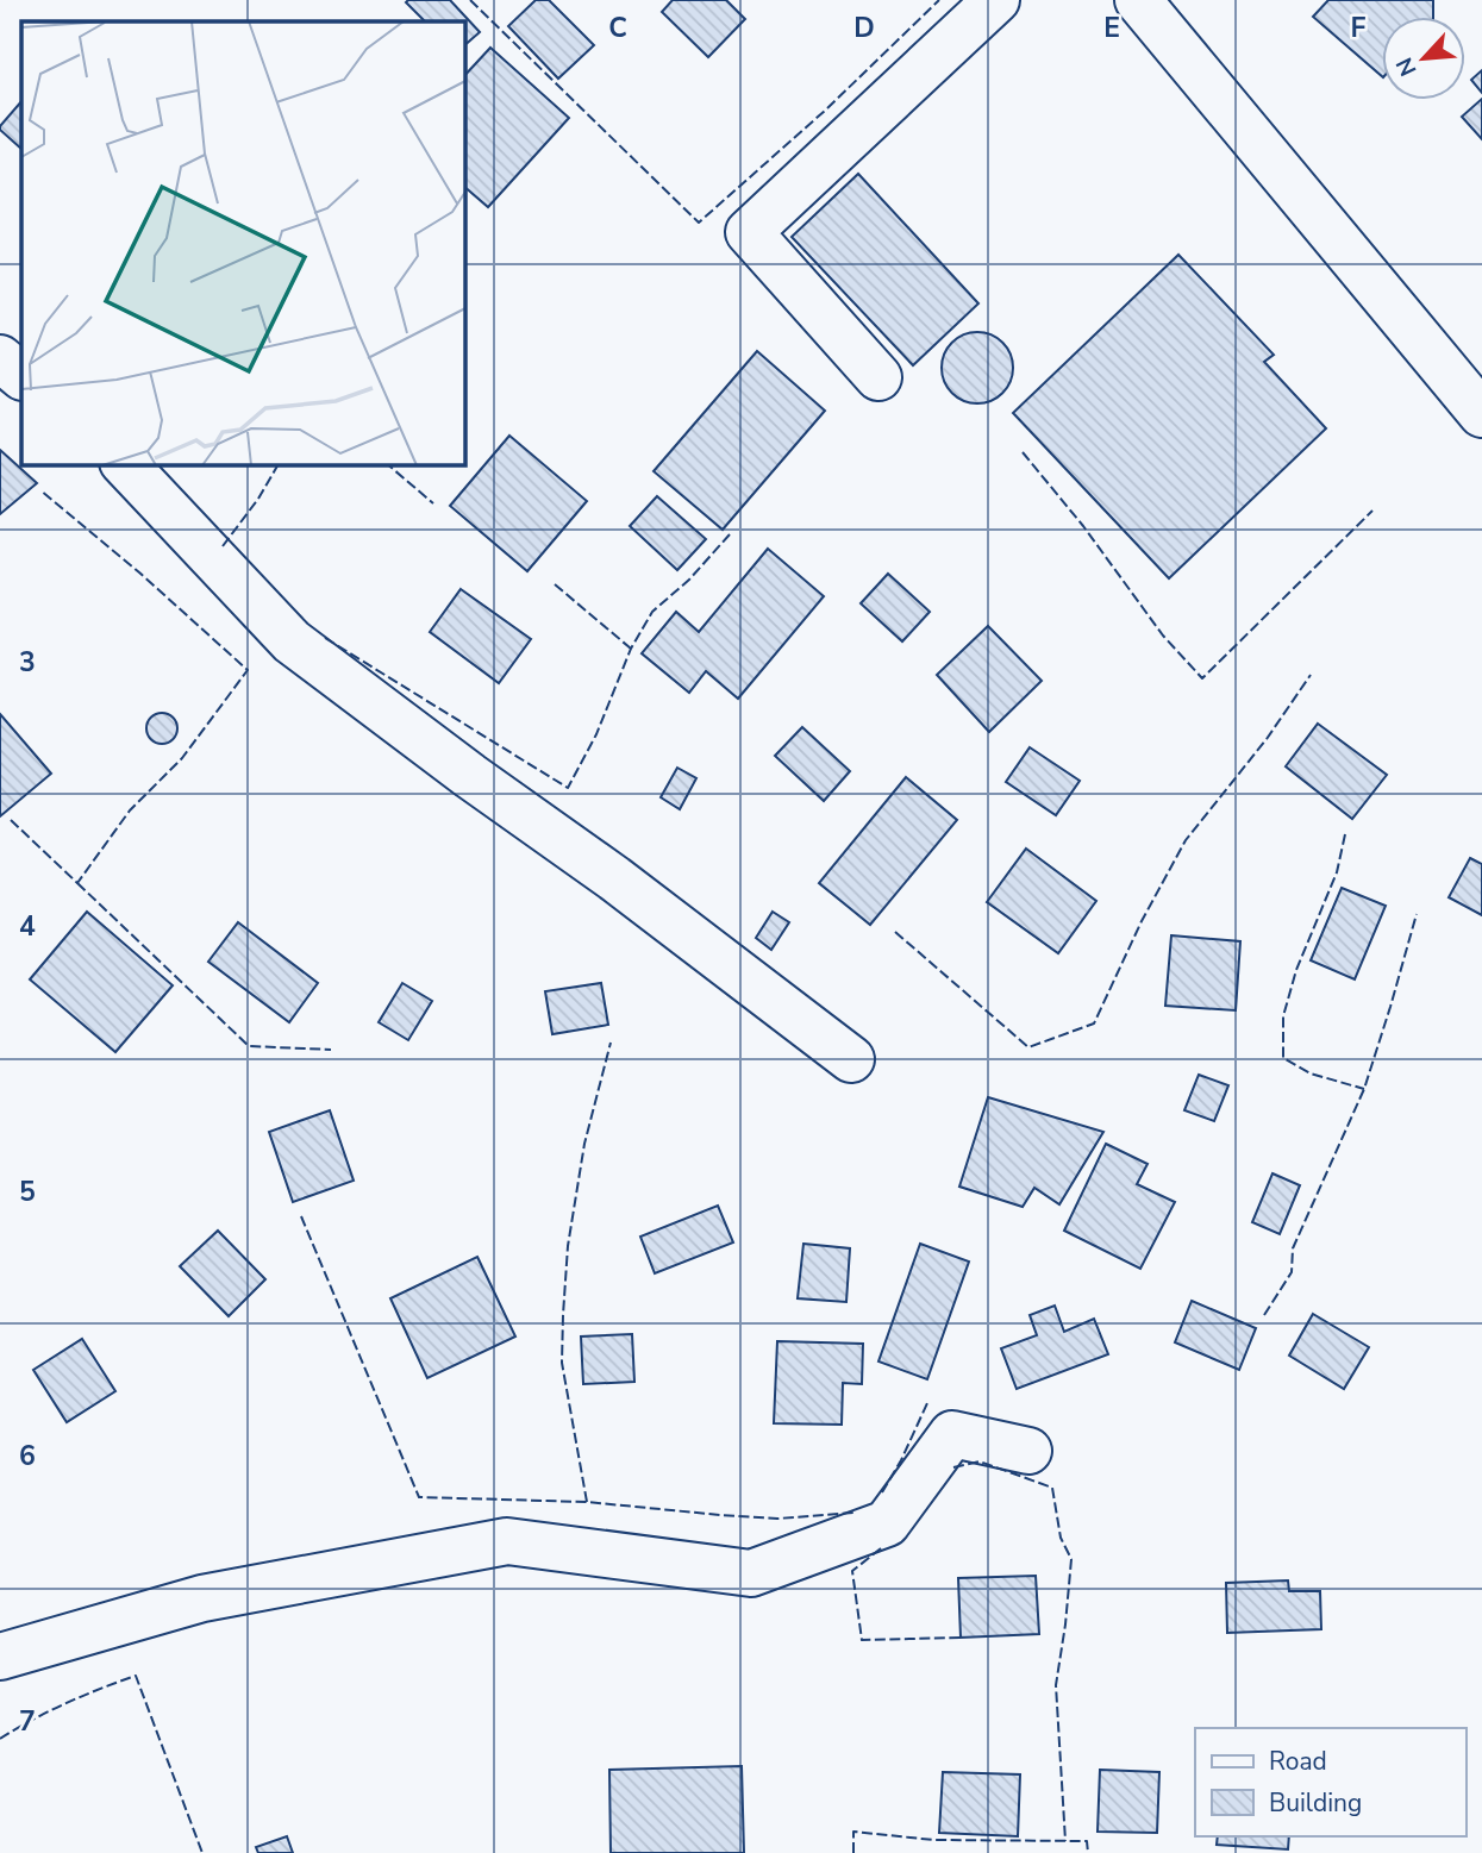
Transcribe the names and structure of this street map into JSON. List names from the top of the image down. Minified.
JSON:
{"legend":["Road","Building"],"north":"bottom left","grid":{"columns":["C","D","E","F"],"rows":["3","4","5","6","7"]}}
